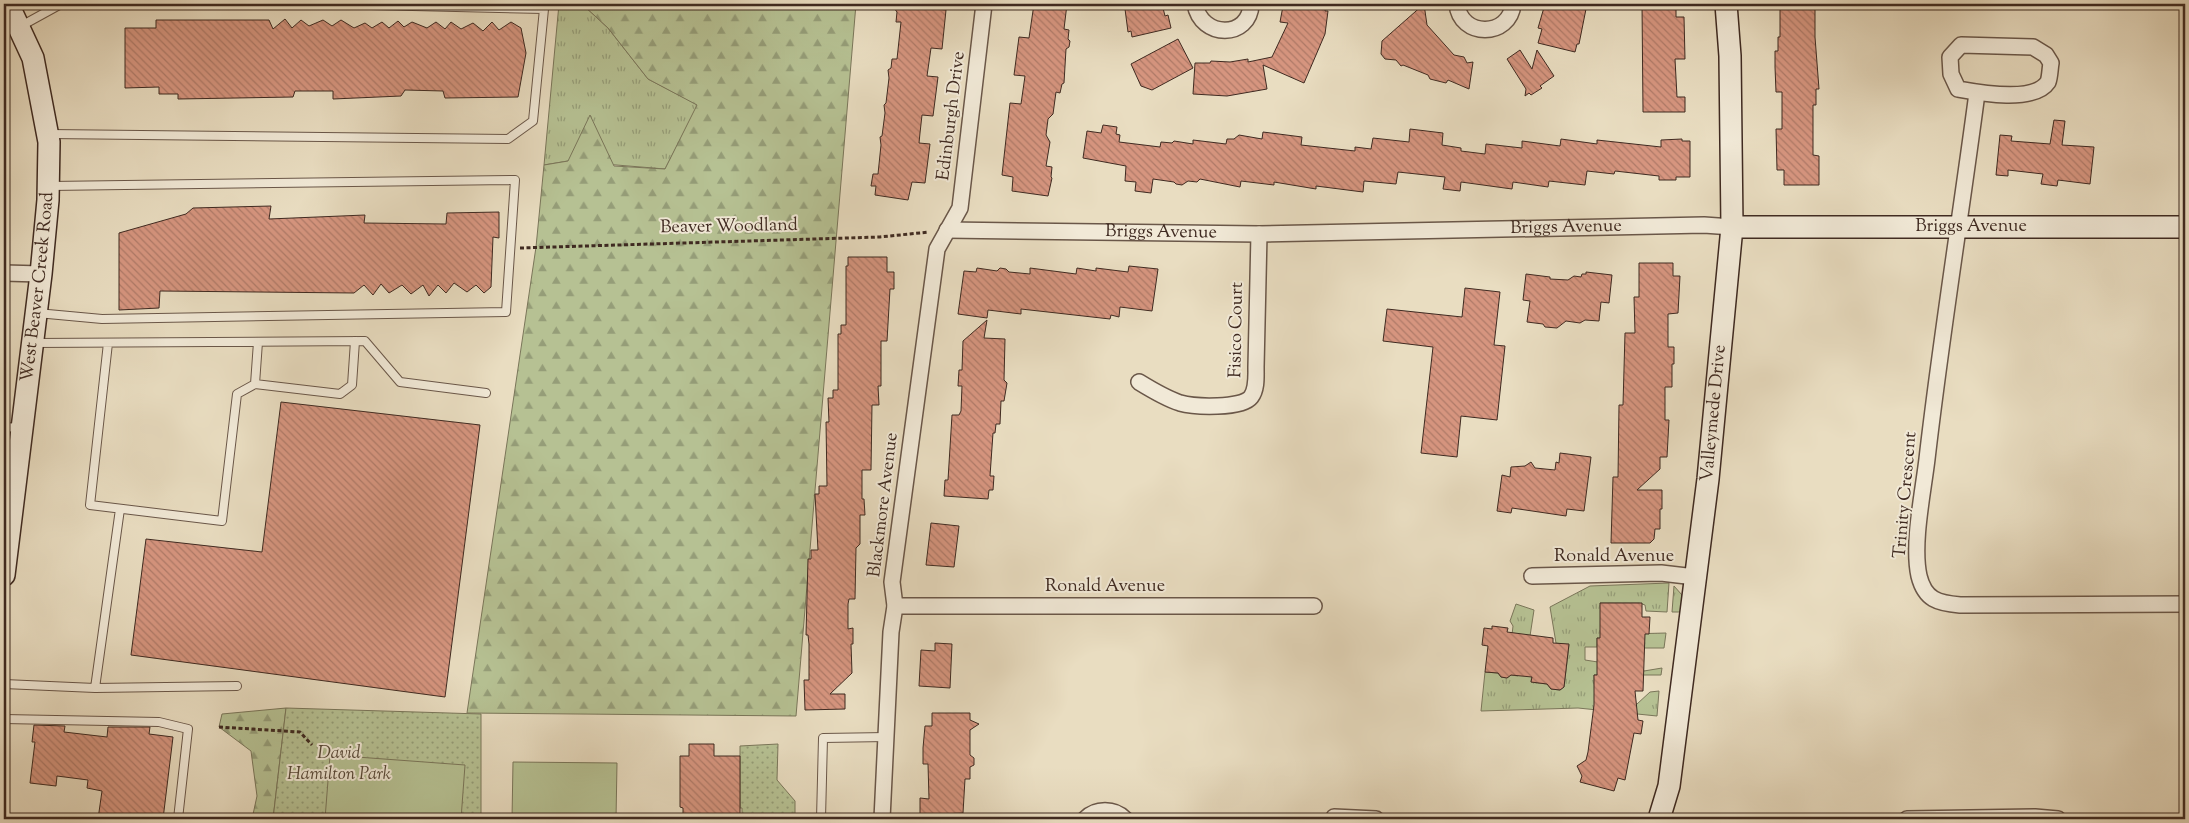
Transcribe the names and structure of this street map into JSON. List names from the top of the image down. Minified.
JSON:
{"streets":{"street":["Edinburgh Drive","Briggs Avenue","West Beaver Creek Road","Fisico Court","Valleymede Drive","Trinity Crescent","Blackmore Avenue","Ronald Avenue"],"path":["Beaver Woodland"]},"crossings":[["Edinburgh Drive","Beaver Woodland"],["Edinburgh Drive","Briggs Avenue"],["Edinburgh Drive","Blackmore Avenue"],["Beaver Woodland","Briggs Avenue"],["Beaver Woodland","Blackmore Avenue"],["Briggs Avenue","Fisico Court"],["Briggs Avenue","Valleymede Drive"],["Briggs Avenue","Trinity Crescent"],["Briggs Avenue","Blackmore Avenue"],["Valleymede Drive","Ronald Avenue"],["Blackmore Avenue","Ronald Avenue"]],"parks":["David Hamilton Park"]}
